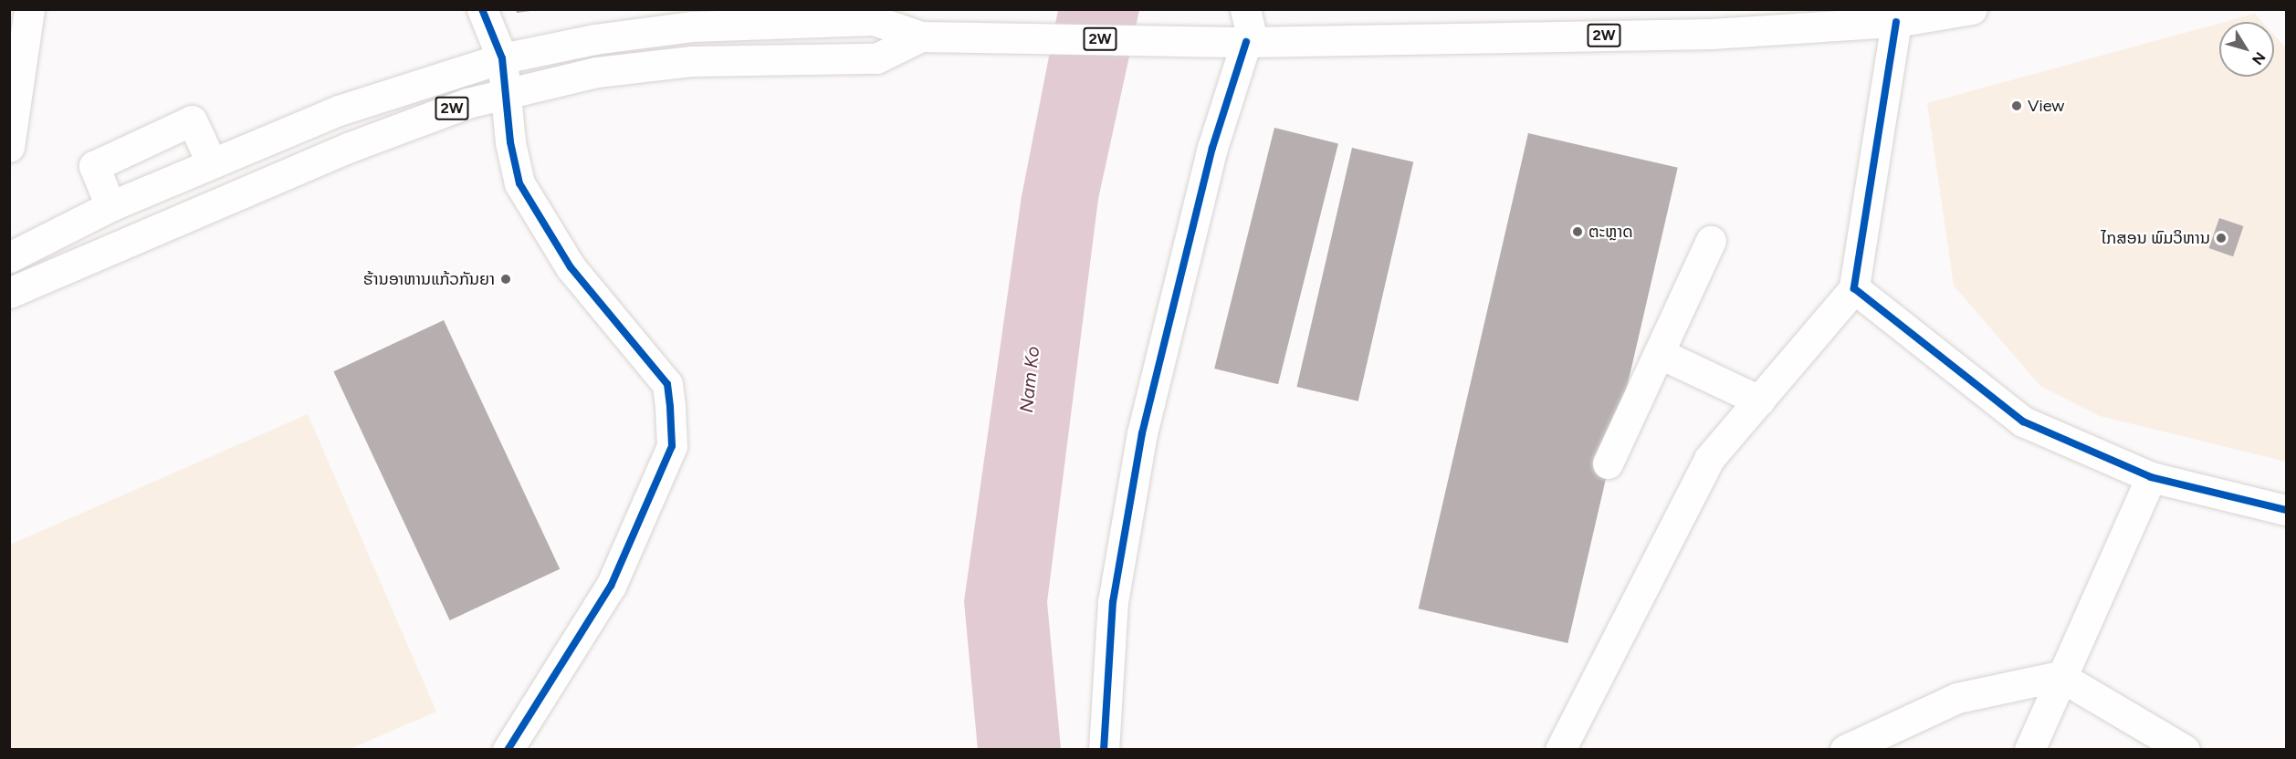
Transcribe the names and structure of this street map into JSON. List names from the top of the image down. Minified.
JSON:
{"streets":{"main road":["2W"]},"water":["Nam Ko"],"places":["View","ຕະຫຼາດ","ໄກສອນ ພົມວິຫານ","ຮ້ານອາຫານແກ້ວກັນຍາ"],"north":"bottom right"}
